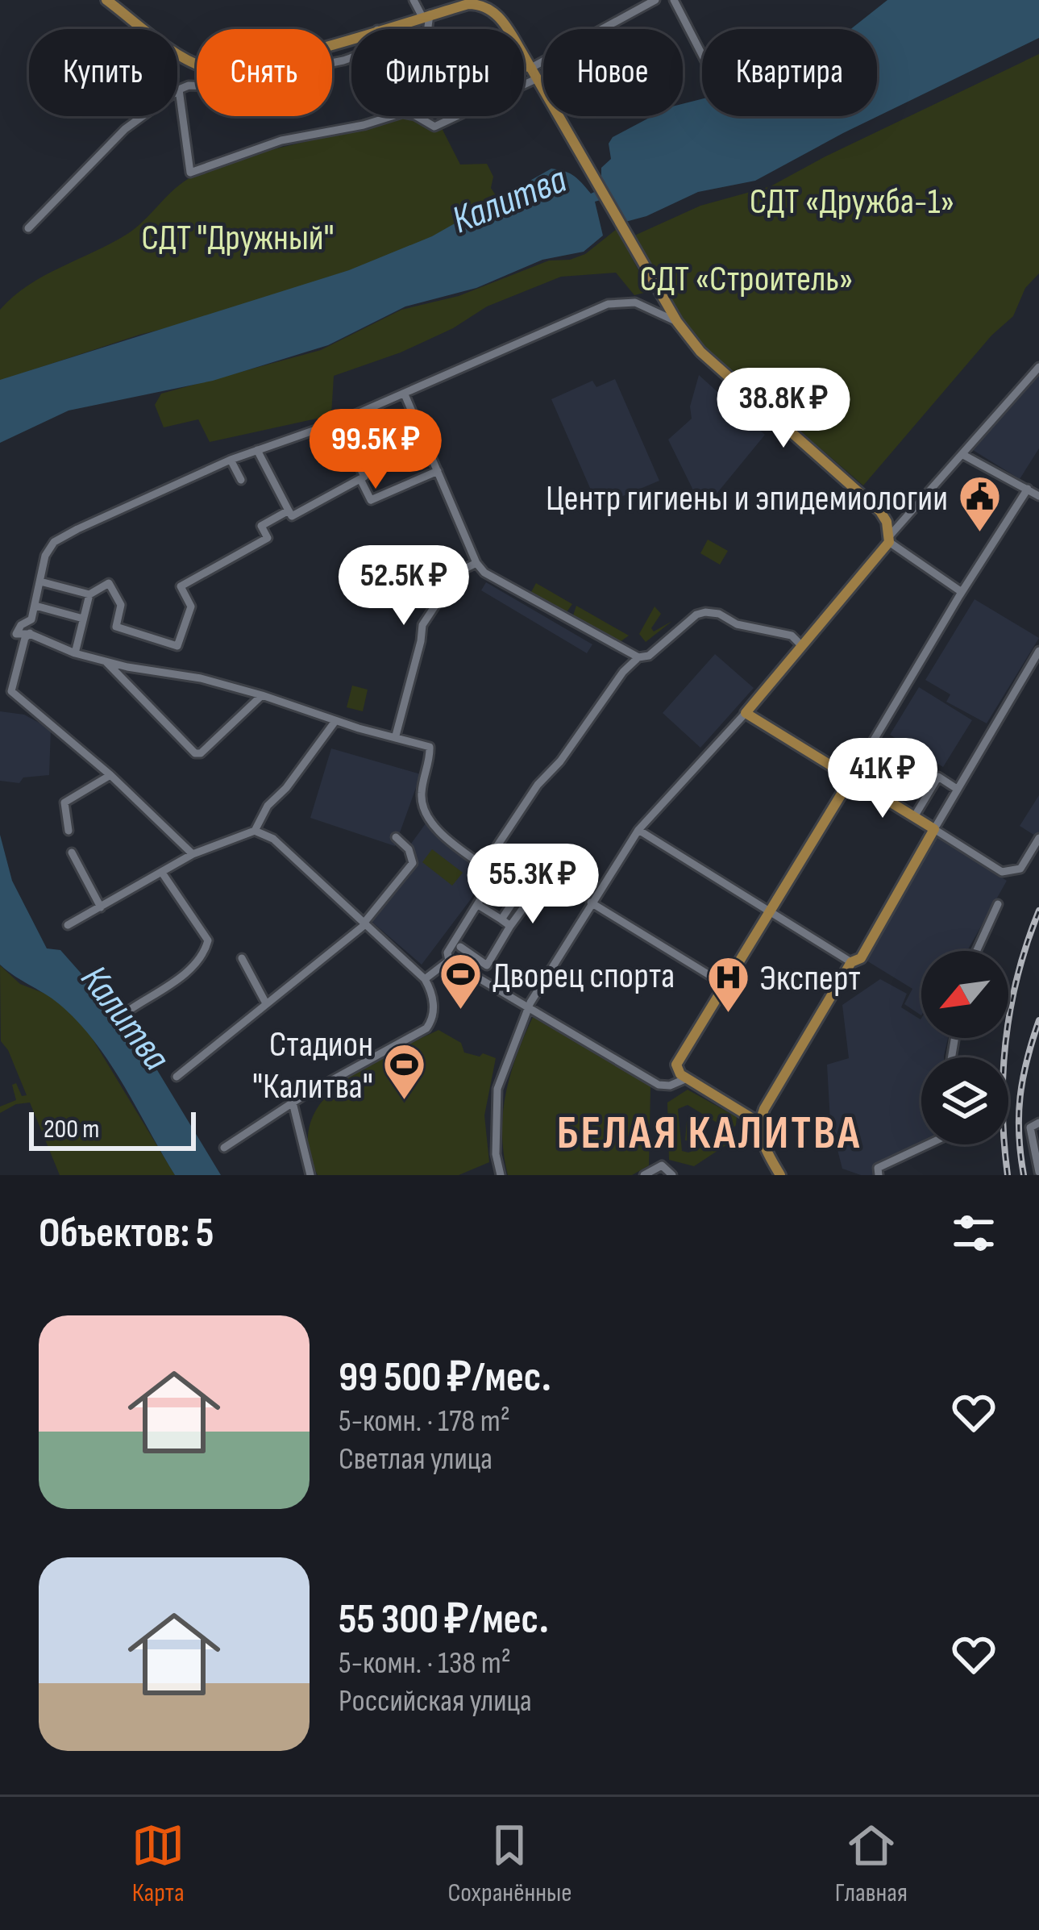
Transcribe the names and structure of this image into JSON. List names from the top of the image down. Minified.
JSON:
{"districts":["БЕЛАЯ КАЛИТВА"],"water":["Калитва"],"parks":["СДТ «Дружба-1»","СДТ \"Дружный\"","СДТ «Строитель»"],"places":{"public building":["Центр гигиены и эпидемиологии"],"sports":["Дворец спорта","Стадион \"Калитва\""],"hospital":["Эксперт"]},"scale_bar":"200 m","north":"bottom left","page":{"chip":["Купить","Снять","Фильтры","Новое","Квартира"],"price":["38.8K ₽","99.5K ₽","52.5K ₽","41K ₽","55.3K ₽"],"scale":"200 m","heading":"Объектов: 5","list":[{"name":"99 500 ₽/мес.","note":"5-комн. · 178 m² · Светлая улица"},{"name":"55 300 ₽/мес.","note":"5-комн. · 138 m² · Российская улица"}],"tabs":["Карта","Сохранённые","Главная"]}}
